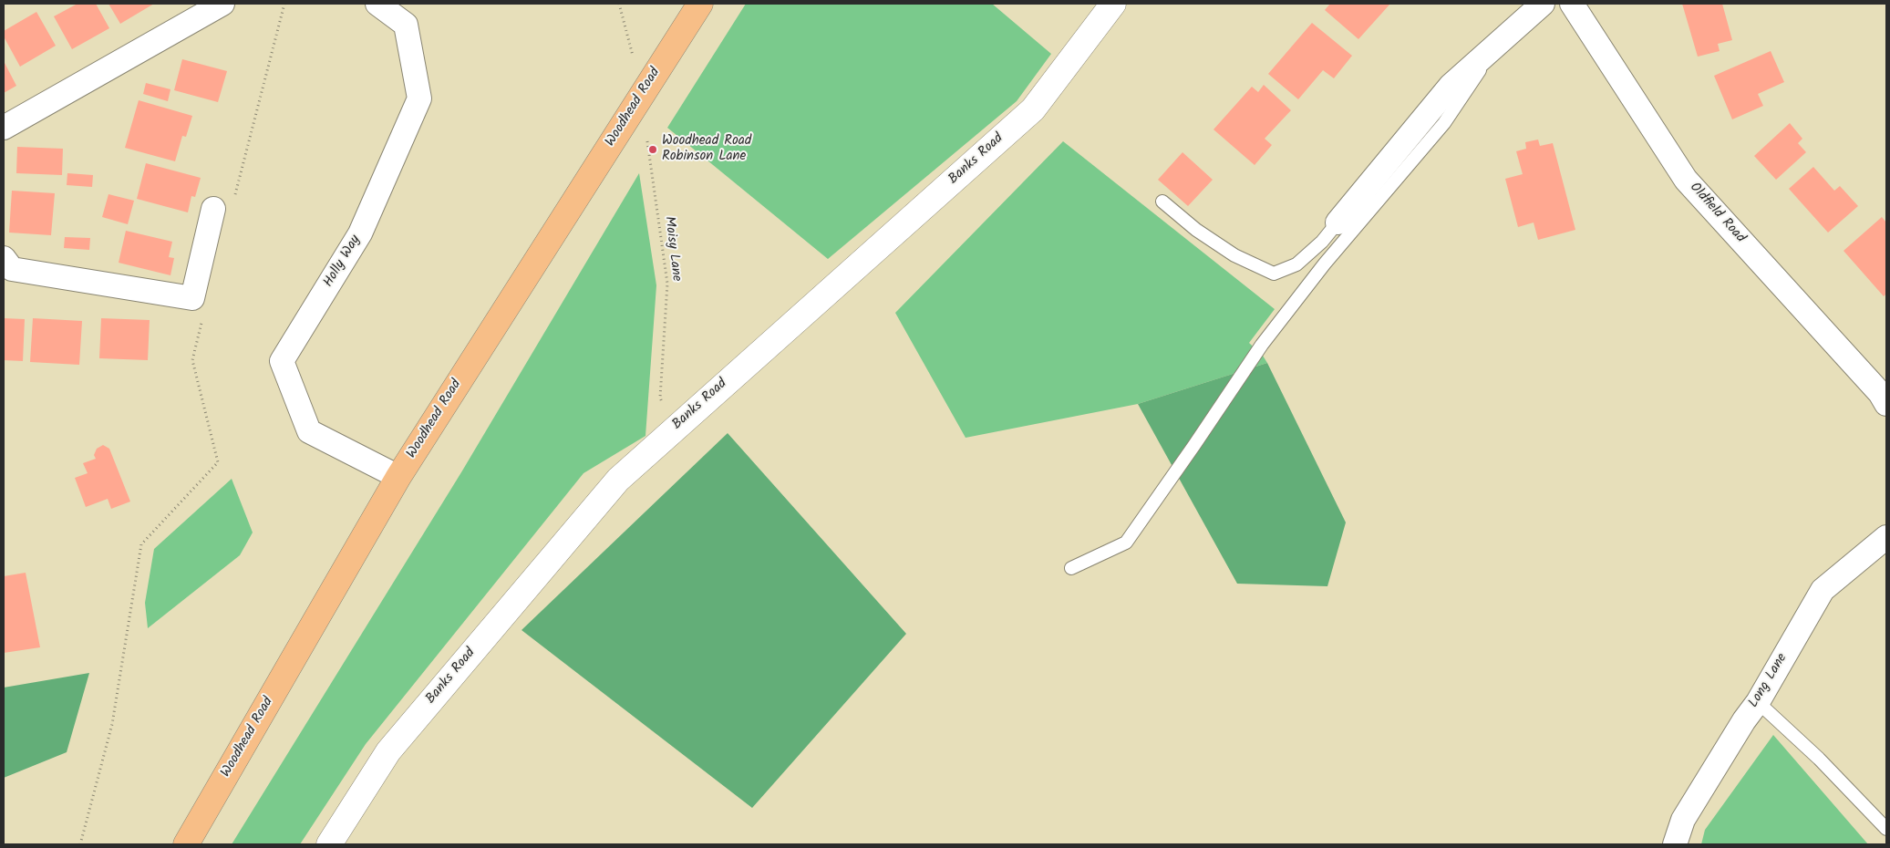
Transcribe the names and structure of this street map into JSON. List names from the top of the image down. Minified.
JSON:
{"streets":{"main road":["Woodhead Road"],"street":["Banks Road","Oldfield Road","Holly Way","Long Lane"],"path":["Moisy Lane"]},"crossings":[["Woodhead Road","Holly Way"],["Banks Road","Moisy Lane"]],"places":["Woodhead Road Robinson Lane"]}
